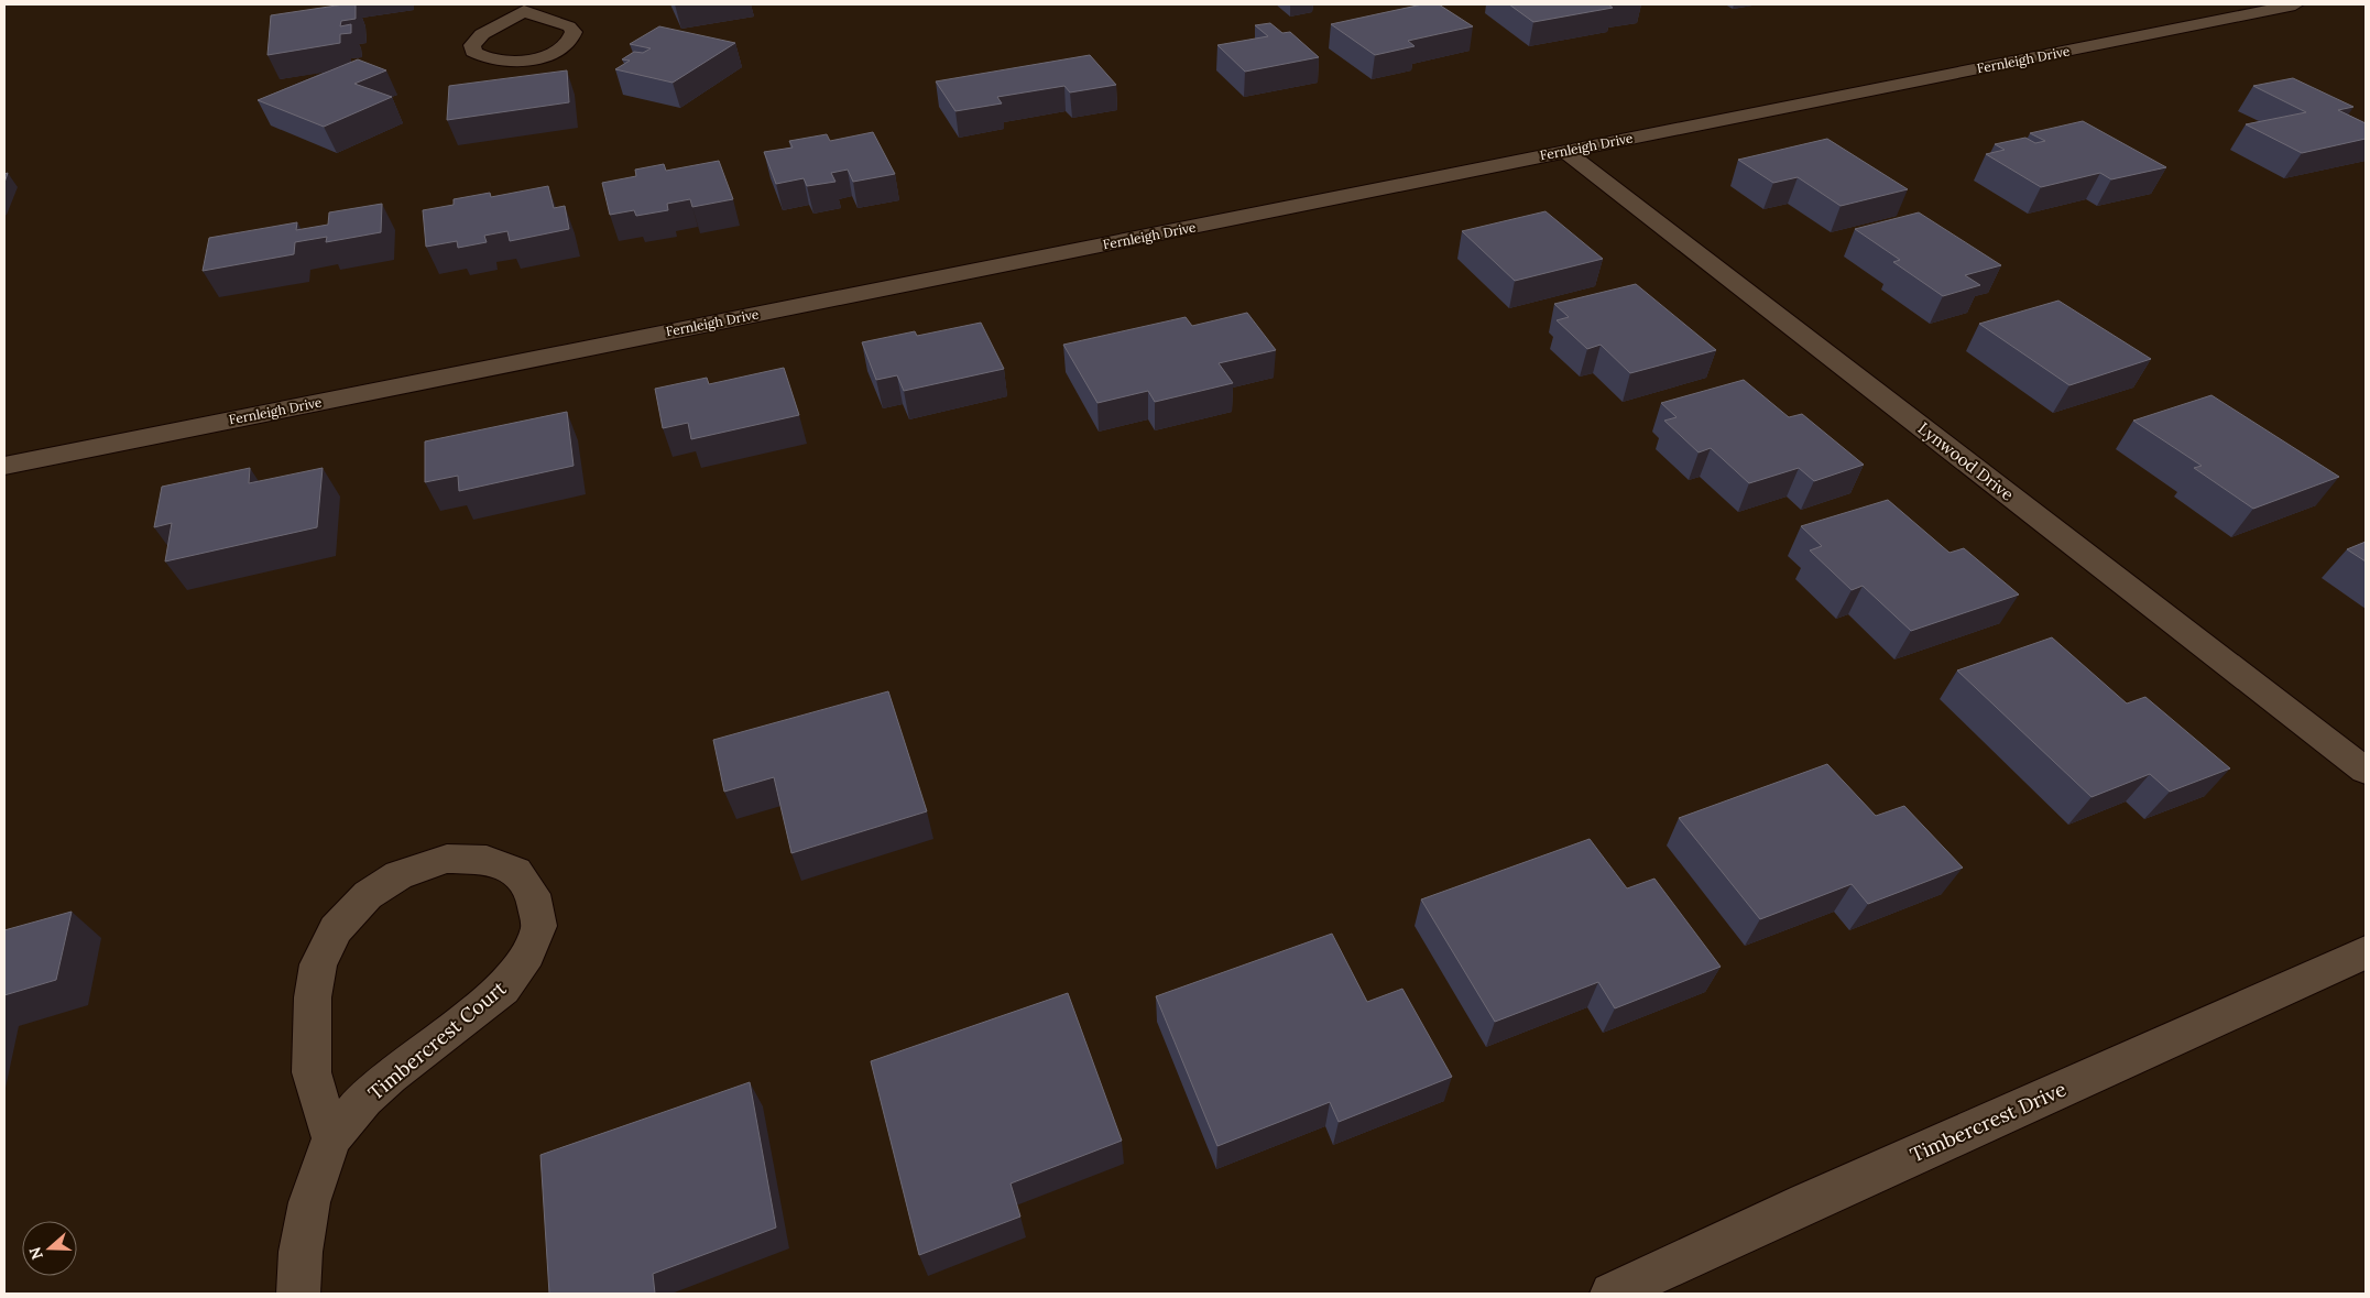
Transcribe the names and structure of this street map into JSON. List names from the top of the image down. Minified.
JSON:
{"streets":{"street":["Fernleigh Drive","Lynwood Drive","Timbercrest Court","Timbercrest Drive"]},"crossings":[["Fernleigh Drive","Lynwood Drive"]],"north":"left"}
